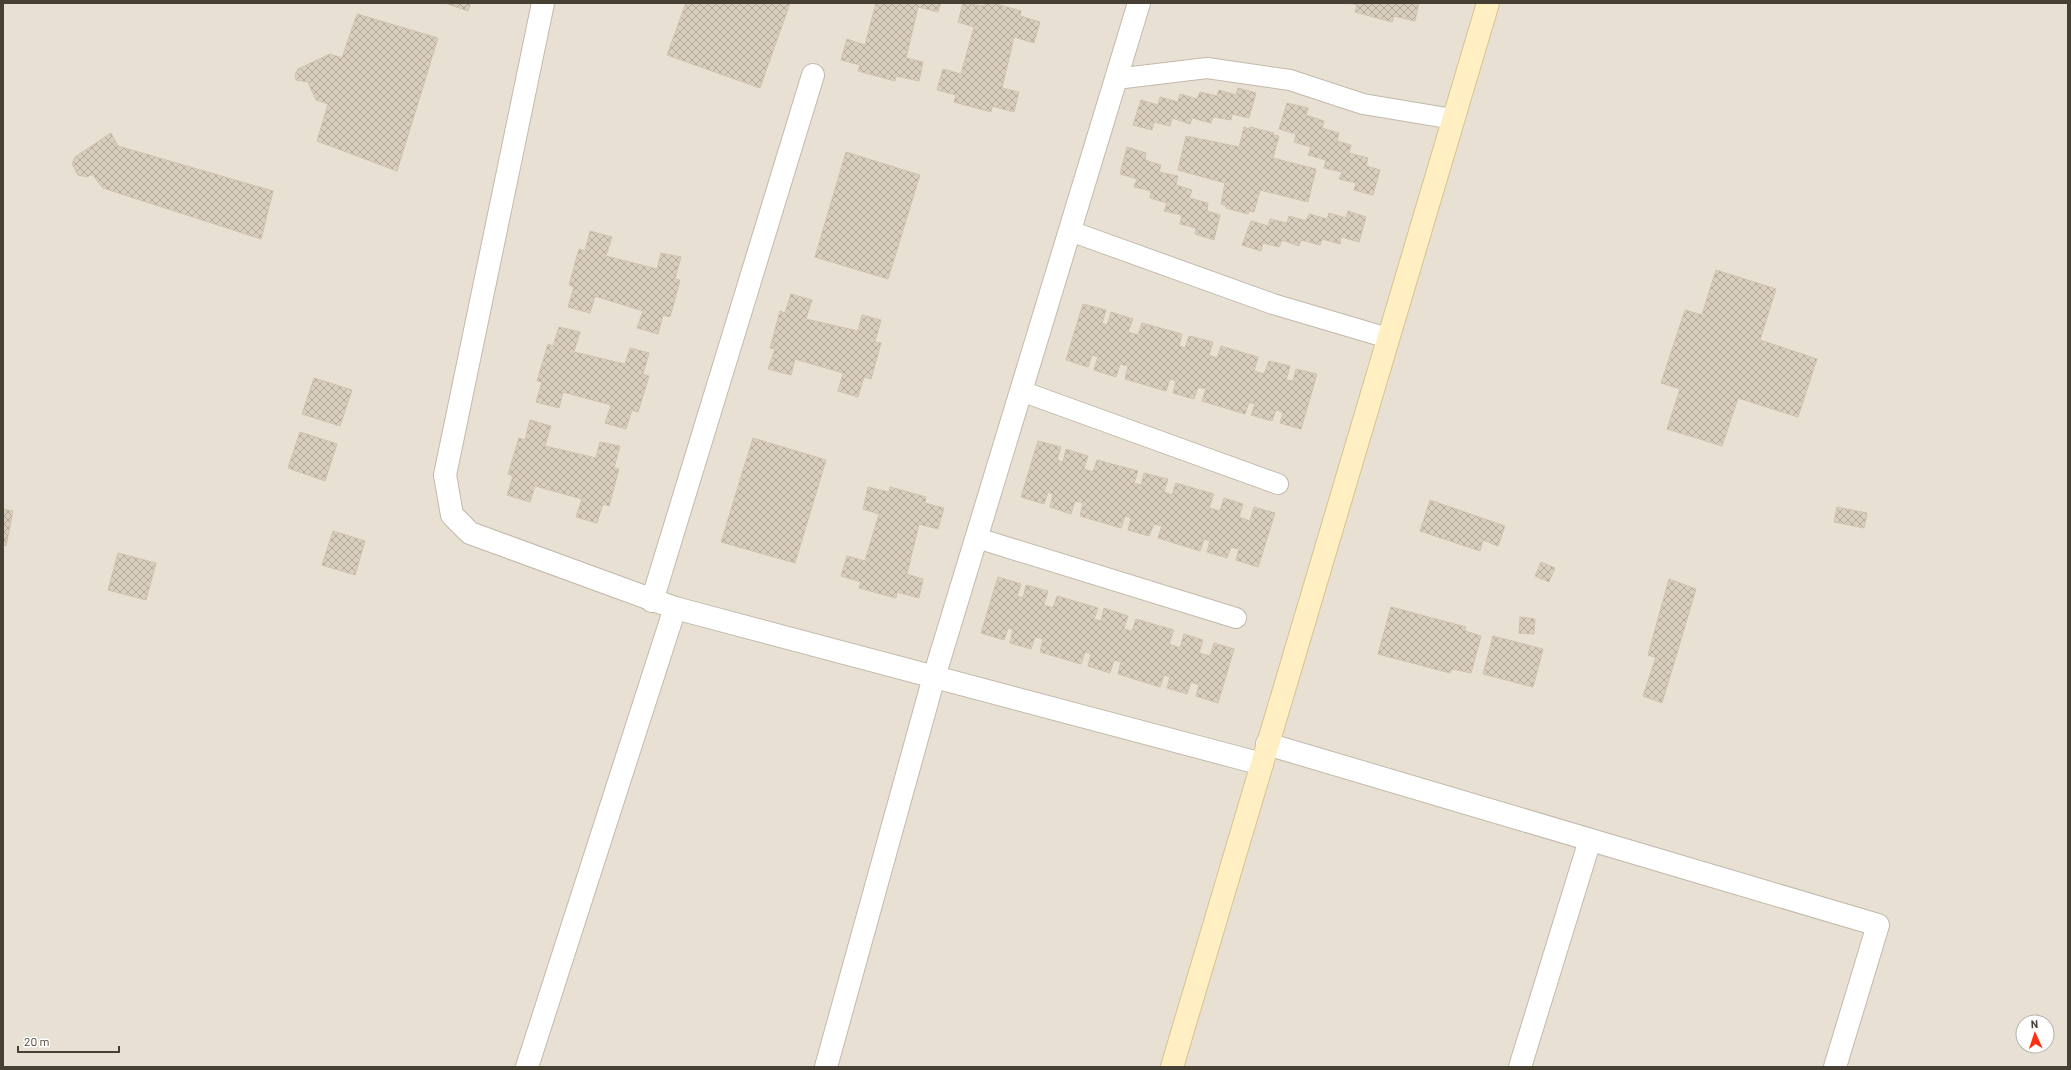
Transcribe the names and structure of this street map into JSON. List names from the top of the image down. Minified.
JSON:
{"scale_bar":"20 m","north":"top"}
